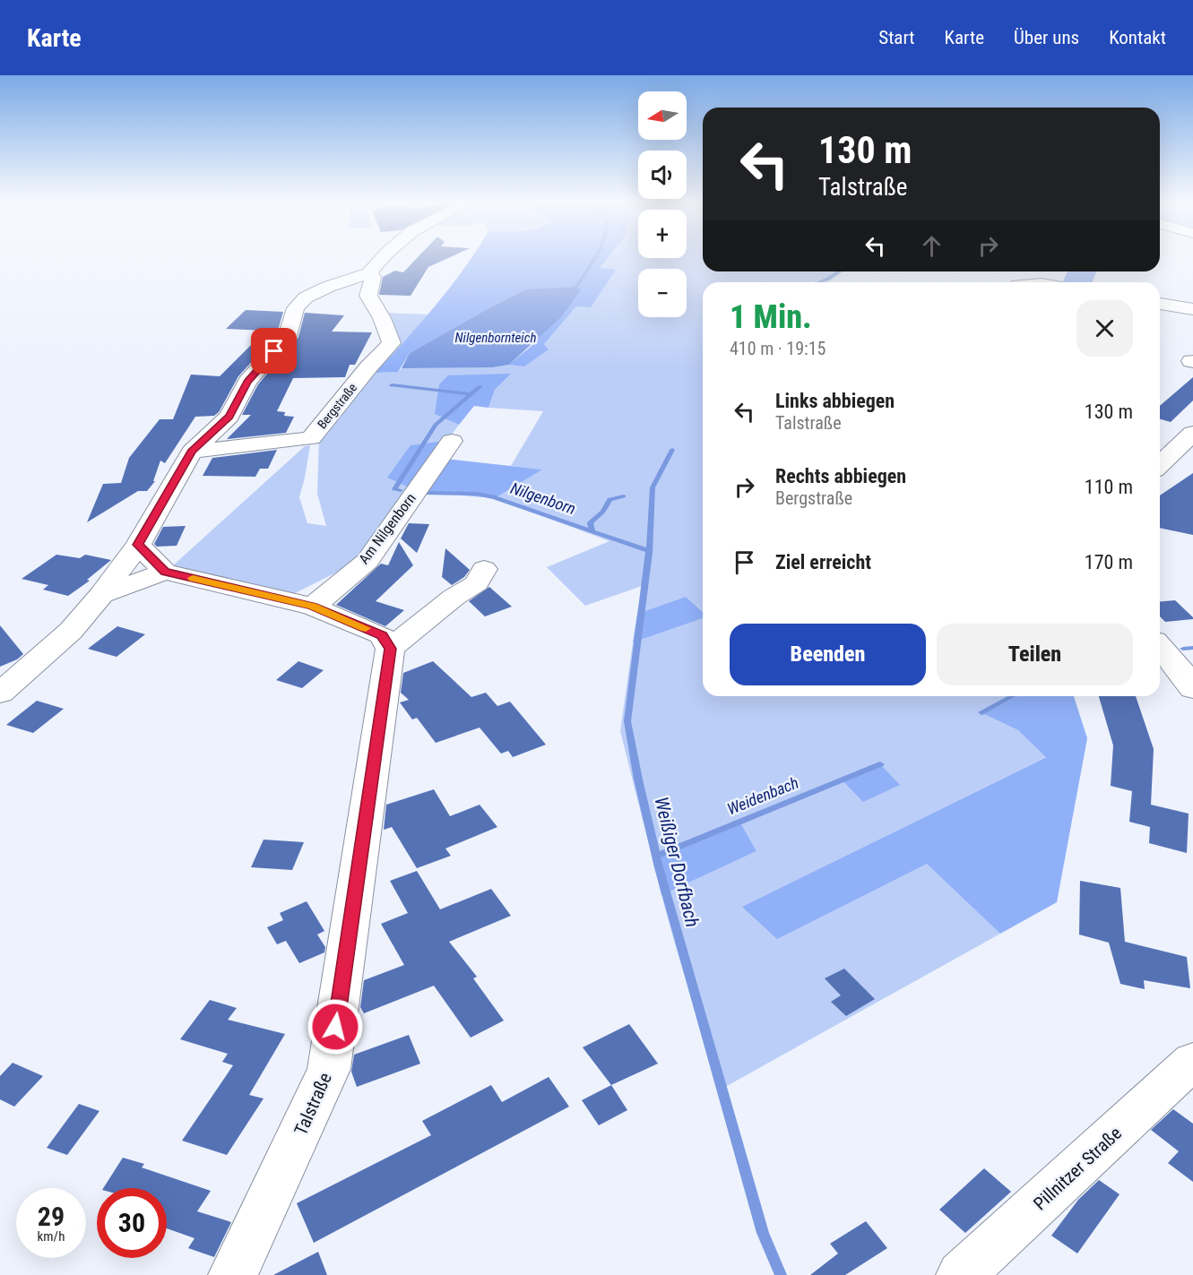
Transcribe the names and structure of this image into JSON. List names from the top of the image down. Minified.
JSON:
{"streets":{"street":["Bergstraße","Am Nilgenborn","Talstraße","Pillnitzer Straße"]},"water":["Nilgenbornteich","Nilgenborn","Weidenbach","Weißiger Dorfbach"],"north":"left","page":{"header":"Karte","nav":["Start","Karte","Über uns","Kontakt"],"map_buttons":["+","−"],"turn":["130 m","Talstraße"],"heading":["1 Min.","410 m · 19:15"],"list":[{"name":"Links abbiegen","note":"Talstraße","value":"130 m"},{"name":"Rechts abbiegen","note":"Bergstraße","value":"110 m"},{"name":"Ziel erreicht","value":"170 m"}],"buttons":["Beenden","Teilen"],"speed":"29 km/h","limit":"30"}}
